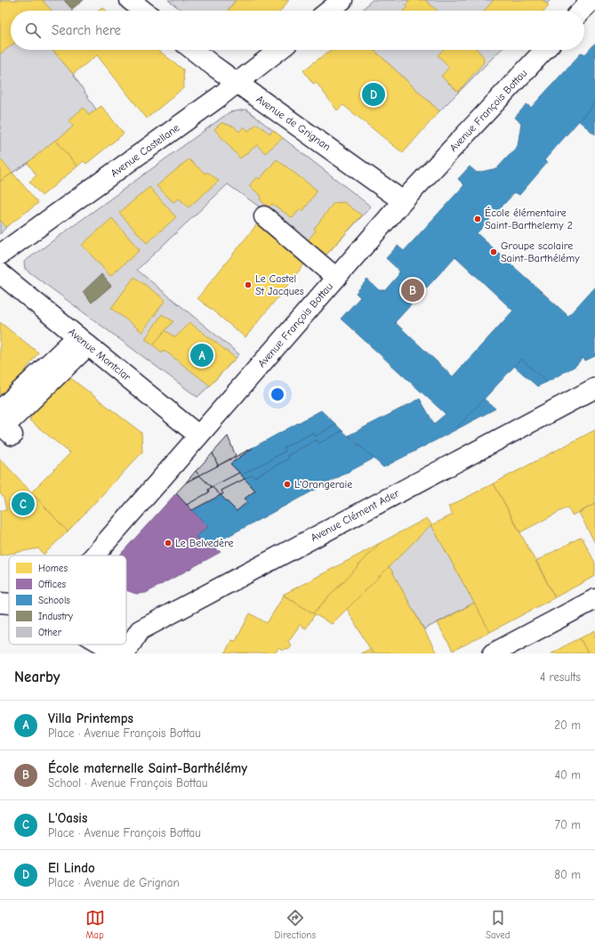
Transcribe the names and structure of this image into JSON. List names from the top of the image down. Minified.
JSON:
{"streets":{"street":["Avenue François Bottau","Avenue de Grignan","Avenue Castellane","Avenue Montclar","Avenue Clément Ader"]},"crossings":[["Avenue François Bottau","Avenue de Grignan"],["Avenue François Bottau","Avenue Montclar"],["Avenue de Grignan","Avenue Castellane"]],"places":["École élémentaire Saint-Barthelemy 2","Groupe scolaire Saint-Barthélémy","Le Castel St Jacques","L'Orangeraie","Le Belvedère"],"legend":["Homes","Offices","Schools","Industry","Other"],"page":{"search":"Search here","pins":["D","B","A","C"],"heading":["Nearby","4 results"],"list":[{"mark":"A","name":"Villa Printemps","note":"Place · Avenue François Bottau","value":"20 m"},{"mark":"B","name":"École maternelle Saint-Barthélémy","note":"School · Avenue François Bottau","value":"40 m"},{"mark":"C","name":"L'Oasis","note":"Place · Avenue François Bottau","value":"70 m"},{"mark":"D","name":"El Lindo","note":"Place · Avenue de Grignan","value":"80 m"}],"nav":["Map","Directions","Saved"]}}
